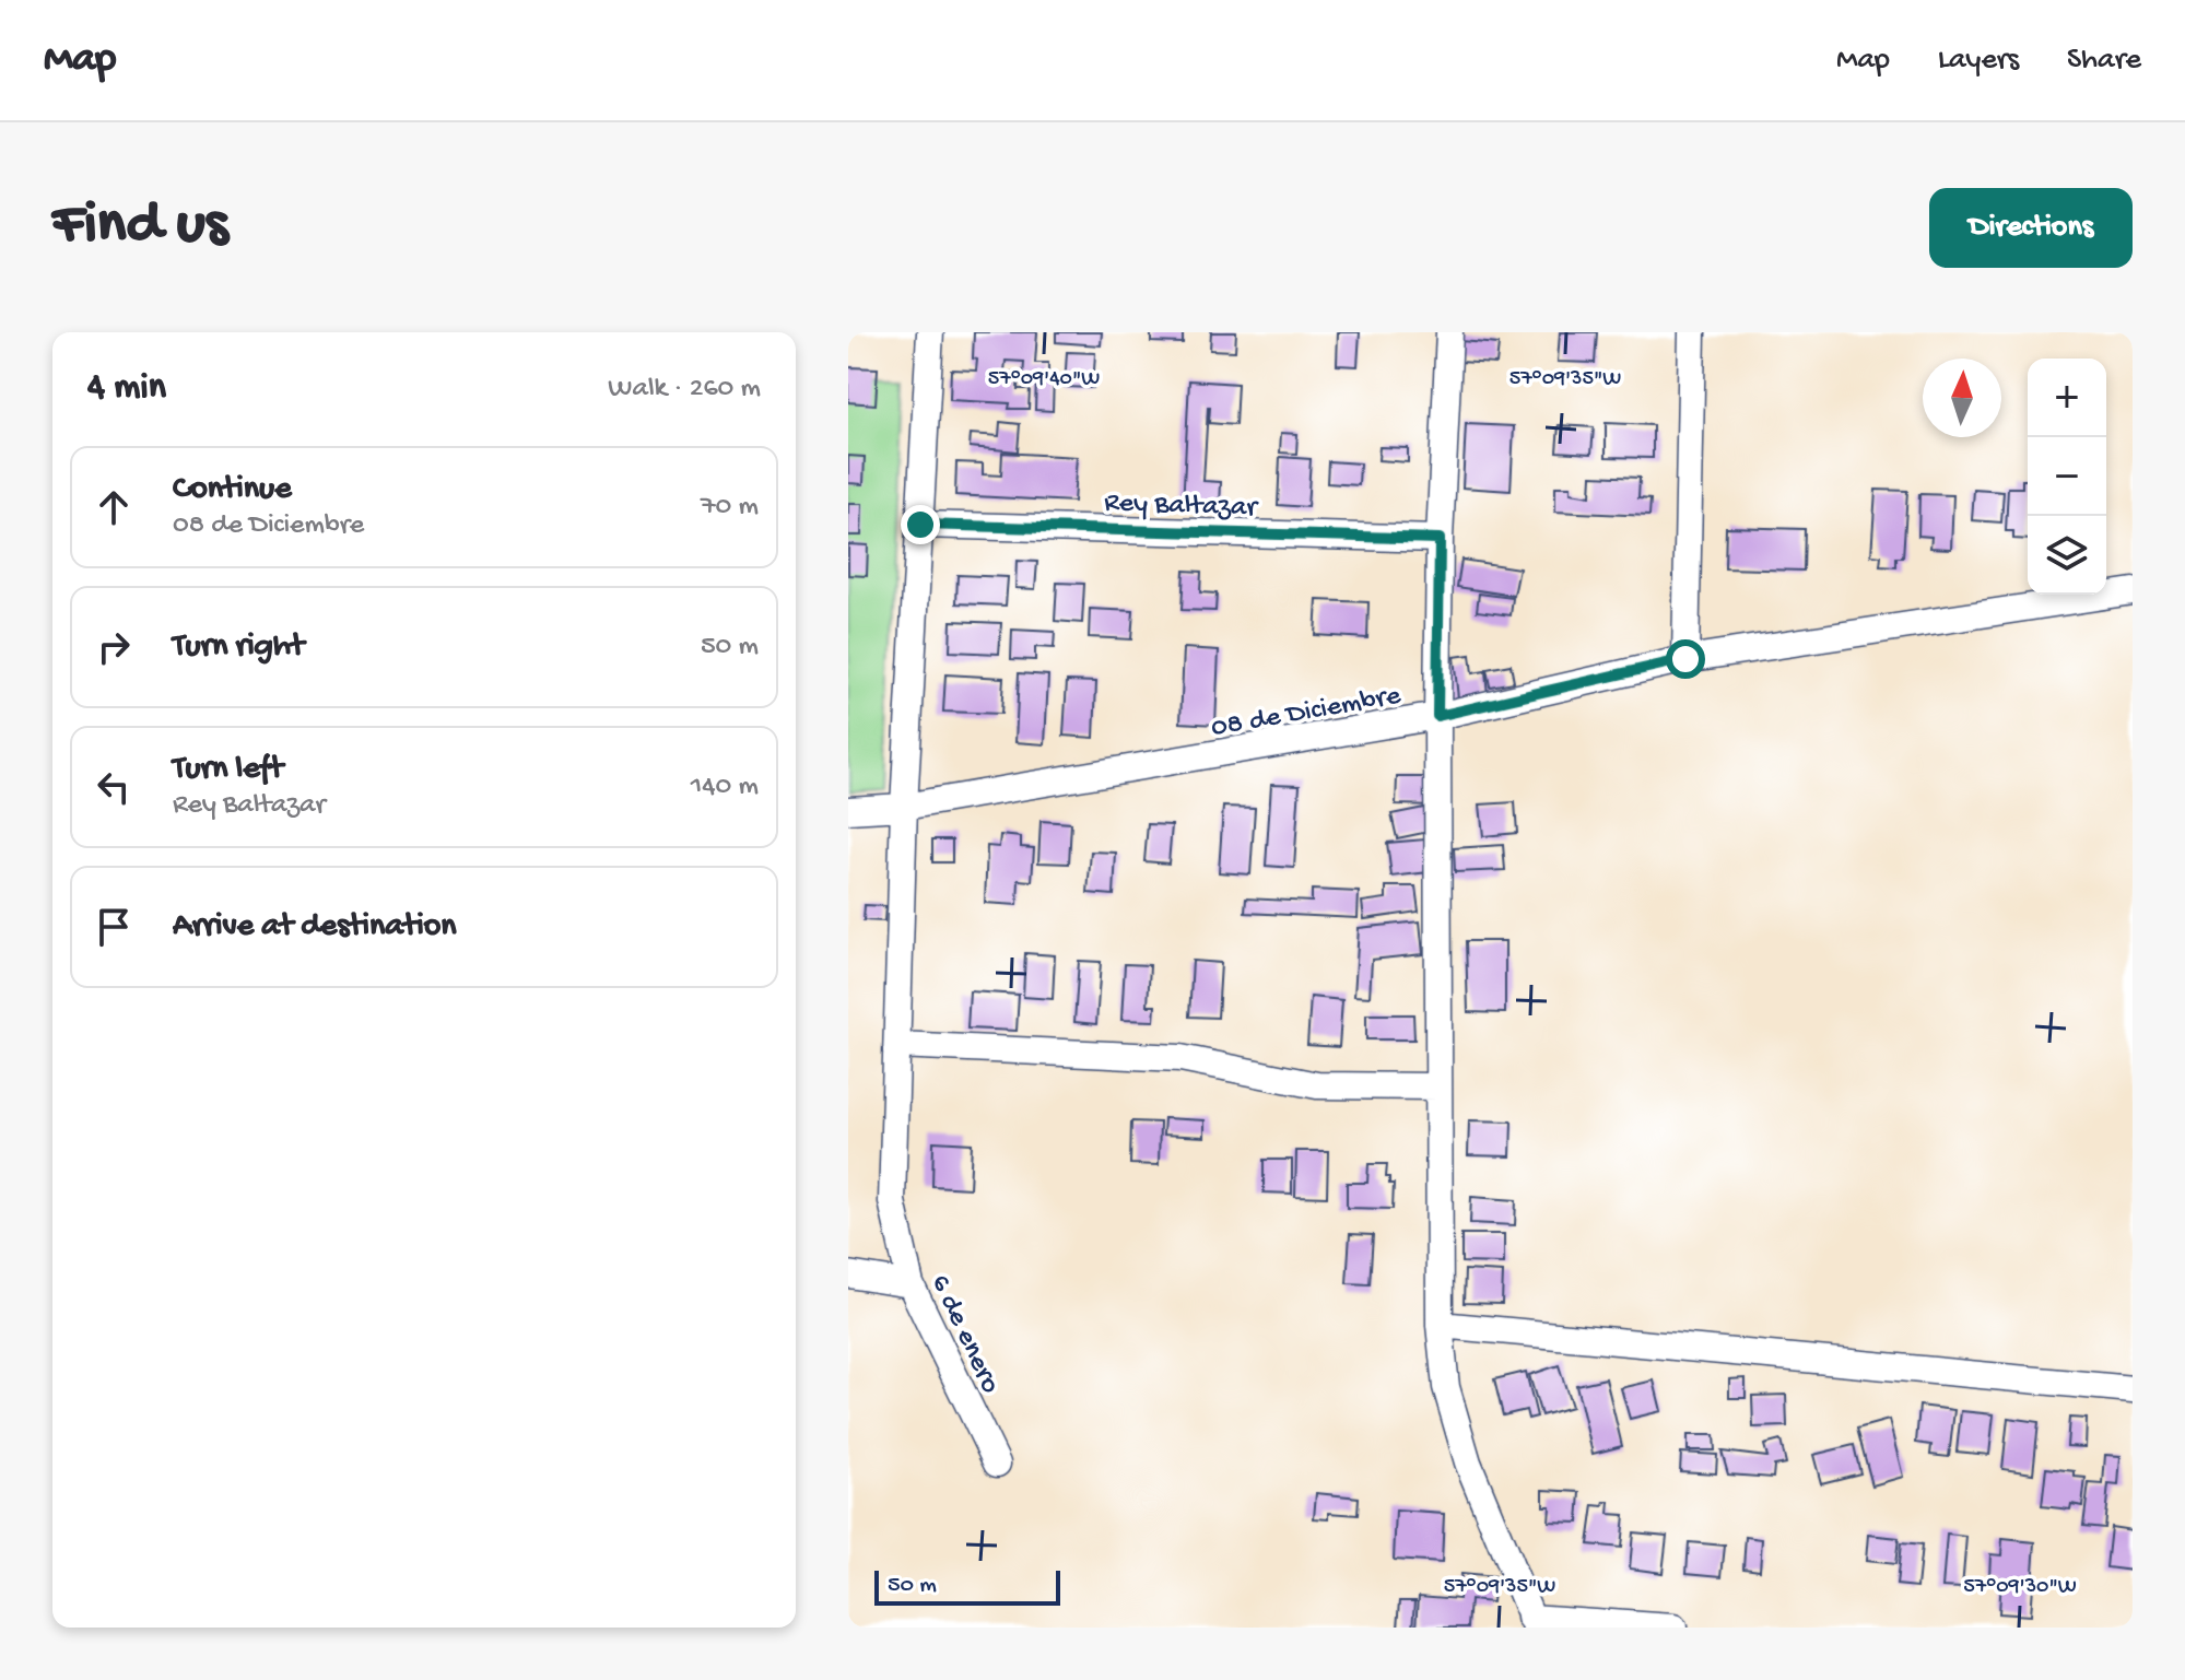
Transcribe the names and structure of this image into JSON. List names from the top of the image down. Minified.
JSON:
{"streets":{"street":["Rey Baltazar","08 de Diciembre","6 de enero"]},"crossings":[["Rey Baltazar","6 de enero"],["08 de Diciembre","6 de enero"]],"scale_bar":"50 m","north":"top","page":{"header":"Map","nav":["Map","Layers","Share"],"buttons":"Directions","title":"Find us","heading":["4 min","Walk · 260 m"],"map_buttons":["+","−"],"list":[["Continue","08 de Diciembre","70 m"],["Turn right","50 m"],["Turn left","Rey Baltazar","140 m"],"Arrive at destination"],"scale":"50 m"},"coordinates":["57°09'40\"W","57°09'35\"W","57°09'30\"W"]}
